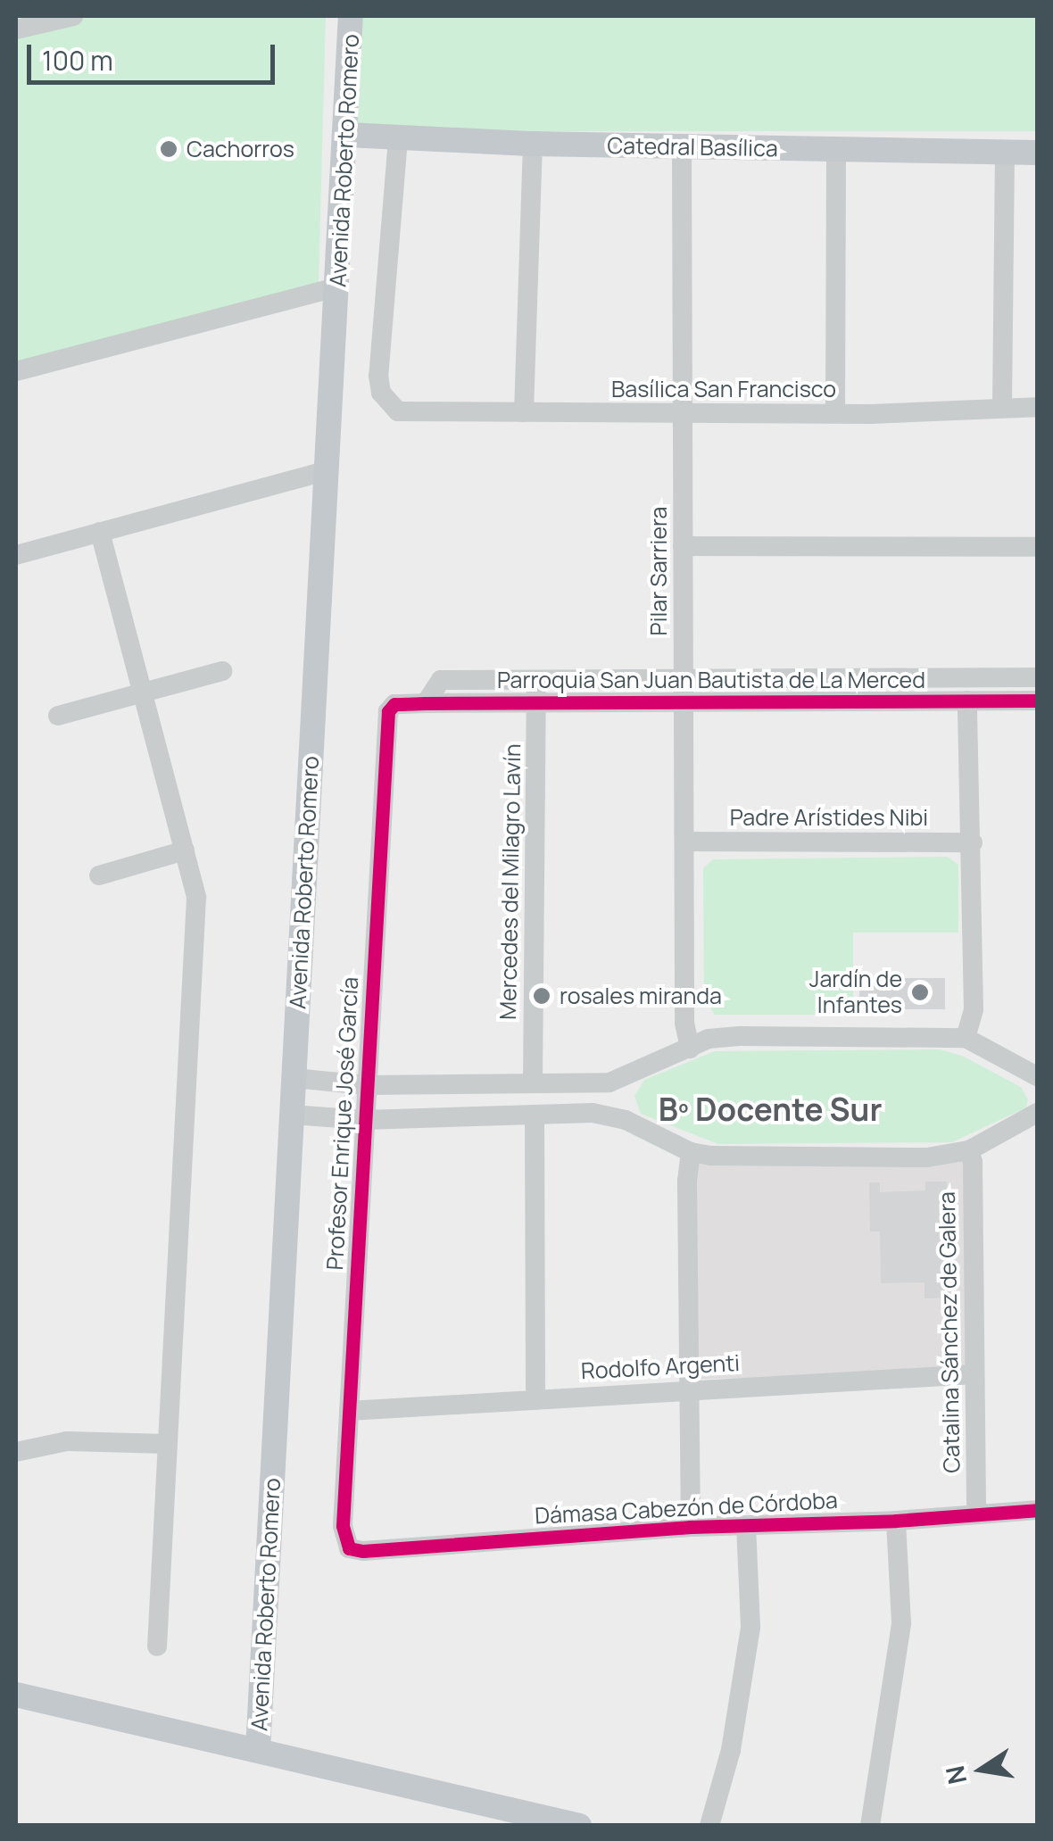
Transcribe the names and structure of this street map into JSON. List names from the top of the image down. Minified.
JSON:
{"streets":{"main road":["Catedral Basílica","Avenida Roberto Romero"],"street":["Basílica San Francisco","Pilar Sarriera","Parroquia San Juan Bautista de La Merced","Padre Arístides Nibi","Mercedes del Milagro Lavín","Profesor Enrique José García","Catalina Sánchez de Galera","Rodolfo Argenti","Dámasa Cabezón de Córdoba"]},"crossings":[["Catedral Basílica","Avenida Roberto Romero"],["Catedral Basílica","Basílica San Francisco"],["Catedral Basílica","Pilar Sarriera"],["Basílica San Francisco","Pilar Sarriera"],["Pilar Sarriera","Parroquia San Juan Bautista de La Merced"],["Pilar Sarriera","Padre Arístides Nibi"],["Parroquia San Juan Bautista de La Merced","Mercedes del Milagro Lavín"],["Parroquia San Juan Bautista de La Merced","Profesor Enrique José García"],["Profesor Enrique José García","Rodolfo Argenti"],["Profesor Enrique José García","Dámasa Cabezón de Córdoba"],["Catalina Sánchez de Galera","Rodolfo Argenti"],["Catalina Sánchez de Galera","Dámasa Cabezón de Córdoba"]],"districts":["Bº Docente Sur"],"places":["Cachorros","Jardín de Infantes","rosales miranda"],"scale_bar":"100 m","north":"left"}
